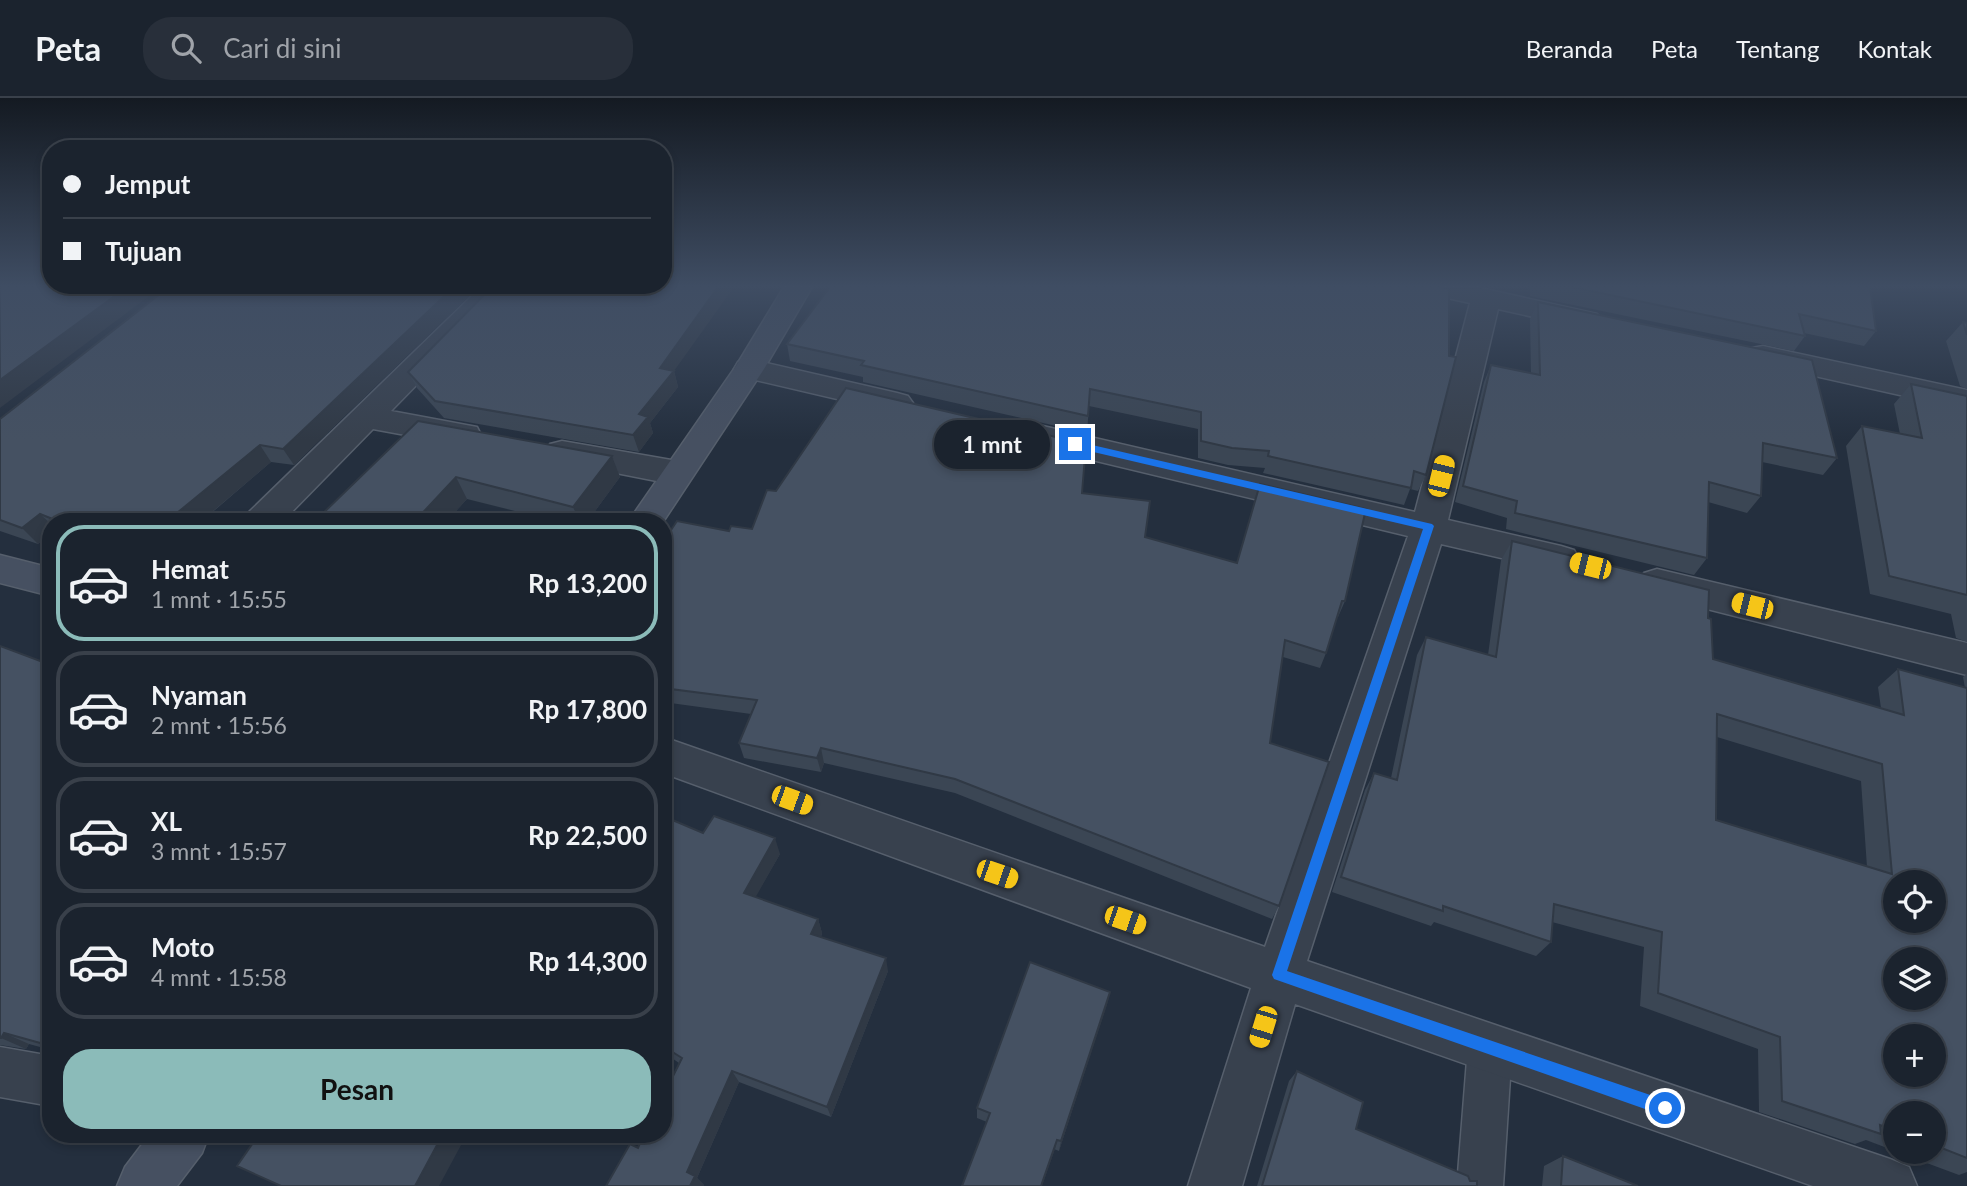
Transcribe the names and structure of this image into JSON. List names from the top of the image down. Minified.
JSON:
{"page":{"header":"Peta","search":"Cari di sini","nav":["Beranda","Peta","Tentang","Kontak"],"banner":["Jemput","Tujuan"],"bubble":"1 mnt","list":[{"name":"Hemat","note":"1 mnt · 15:55","value":"Rp 13,200"},{"name":"Nyaman","note":"2 mnt · 15:56","value":"Rp 17,800"},{"name":"XL","note":"3 mnt · 15:57","value":"Rp 22,500"},{"name":"Moto","note":"4 mnt · 15:58","value":"Rp 14,300"}],"map_buttons":["+","−"],"buttons":"Pesan"}}
